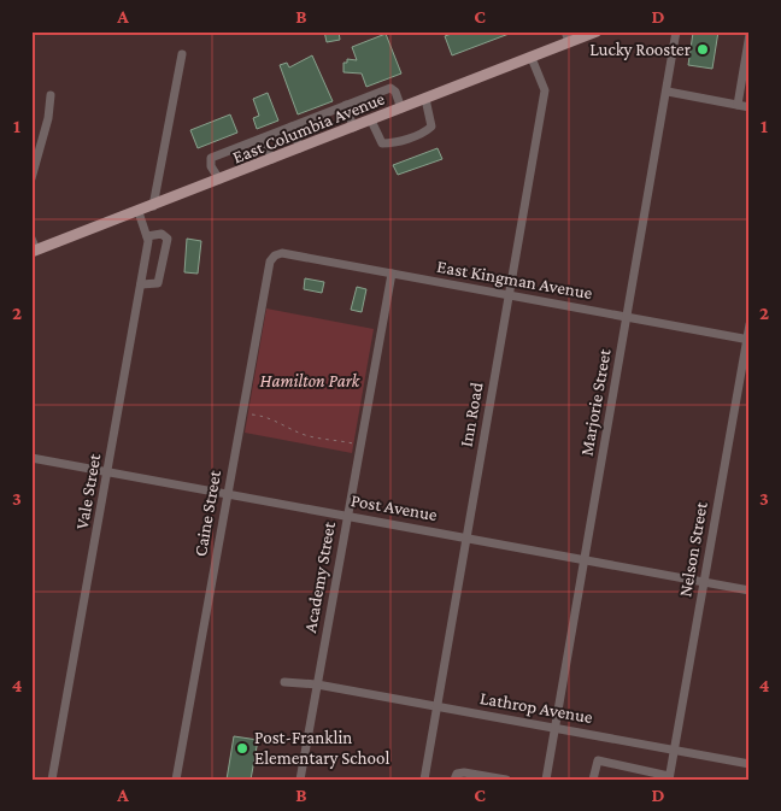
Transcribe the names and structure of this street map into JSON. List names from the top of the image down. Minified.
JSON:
{"streets":{"main road":["East Columbia Avenue"],"street":["East Kingman Avenue","Marjorie Street","Inn Road","Vale Street","Post Avenue","Caine Street","Nelson Street","Academy Street","Lathrop Avenue"]},"crossings":[["East Columbia Avenue","Inn Road"],["East Columbia Avenue","Vale Street"],["East Kingman Avenue","Marjorie Street"],["East Kingman Avenue","Inn Road"],["East Kingman Avenue","Caine Street"],["East Kingman Avenue","Nelson Street"],["East Kingman Avenue","Academy Street"],["Marjorie Street","Post Avenue"],["Marjorie Street","Lathrop Avenue"],["Inn Road","Post Avenue"],["Inn Road","Lathrop Avenue"],["Vale Street","Post Avenue"],["Post Avenue","Caine Street"],["Post Avenue","Nelson Street"],["Post Avenue","Academy Street"],["Nelson Street","Lathrop Avenue"],["Academy Street","Lathrop Avenue"]],"parks":["Hamilton Park"],"places":["Lucky Rooster","Post-Franklin Elementary School"],"grid":{"columns":["A","B","C","D"],"rows":["1","2","3","4"]}}
